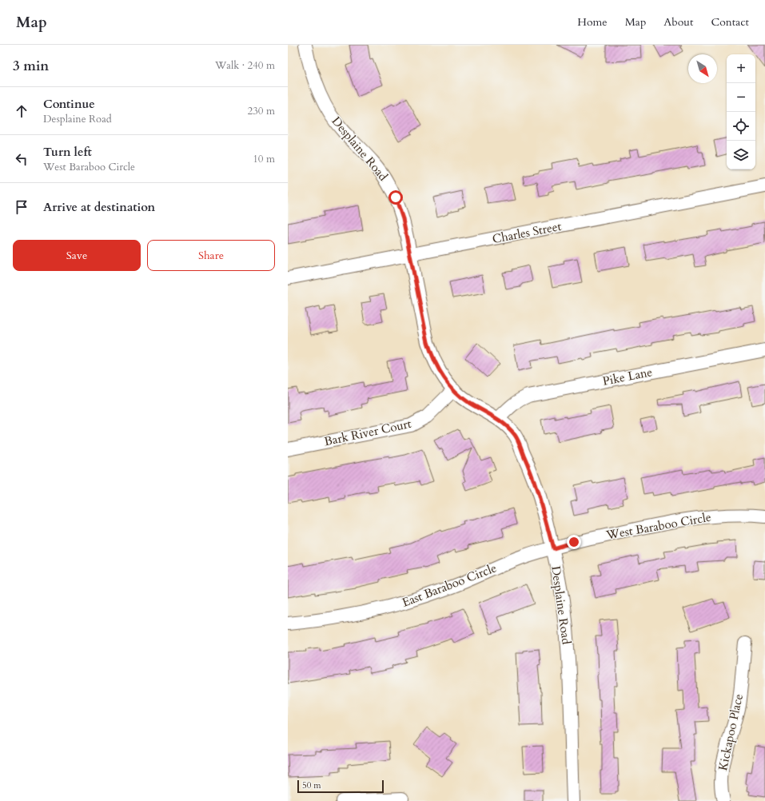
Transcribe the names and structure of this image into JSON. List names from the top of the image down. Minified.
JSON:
{"streets":{"street":["Desplaine Road","Charles Street","Pike Lane","Bark River Court","West Baraboo Circle","East Baraboo Circle","Kickapoo Place"]},"crossings":[["Desplaine Road","Charles Street"],["Desplaine Road","Pike Lane"],["Desplaine Road","Bark River Court"],["Desplaine Road","West Baraboo Circle"],["Desplaine Road","East Baraboo Circle"],["West Baraboo Circle","East Baraboo Circle"]],"scale_bar":"50 m","north":"bottom right","page":{"header":"Map","nav":["Home","Map","About","Contact"],"heading":["3 min","Walk · 240 m"],"map_buttons":["+","−"],"list":[["Continue","Desplaine Road","230 m"],["Turn left","West Baraboo Circle","10 m"],"Arrive at destination"],"buttons":["Save","Share"],"scale":"50 m"}}
